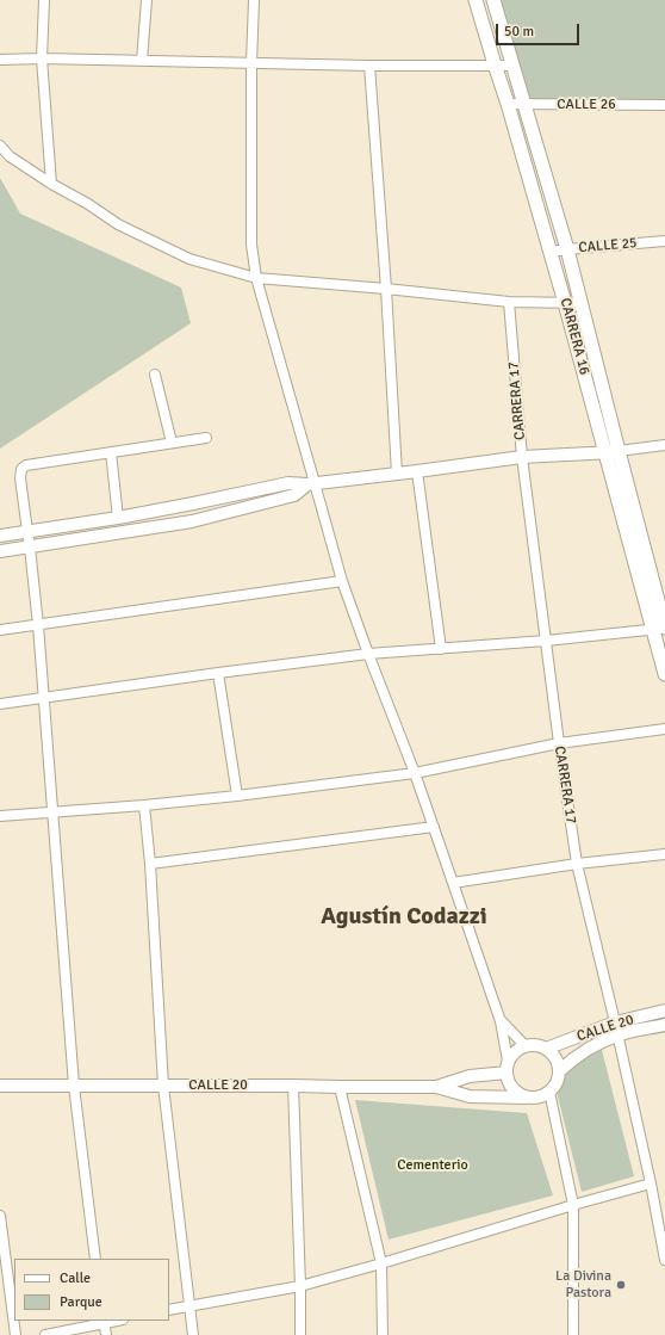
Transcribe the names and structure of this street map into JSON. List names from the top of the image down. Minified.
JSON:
{"streets":{"main road":["CARRERA 16"],"street":["CALLE 26","CALLE 25","CARRERA 17","CALLE 20"]},"crossings":[["CALLE 26","CARRERA 16"],["CALLE 25","CARRERA 16"],["CARRERA 17","CALLE 20"]],"districts":["Agustín Codazzi"],"parks":["Cementerio"],"places":["La Divina Pastora"],"legend":["Calle","Parque"],"scale_bar":"50 m"}
